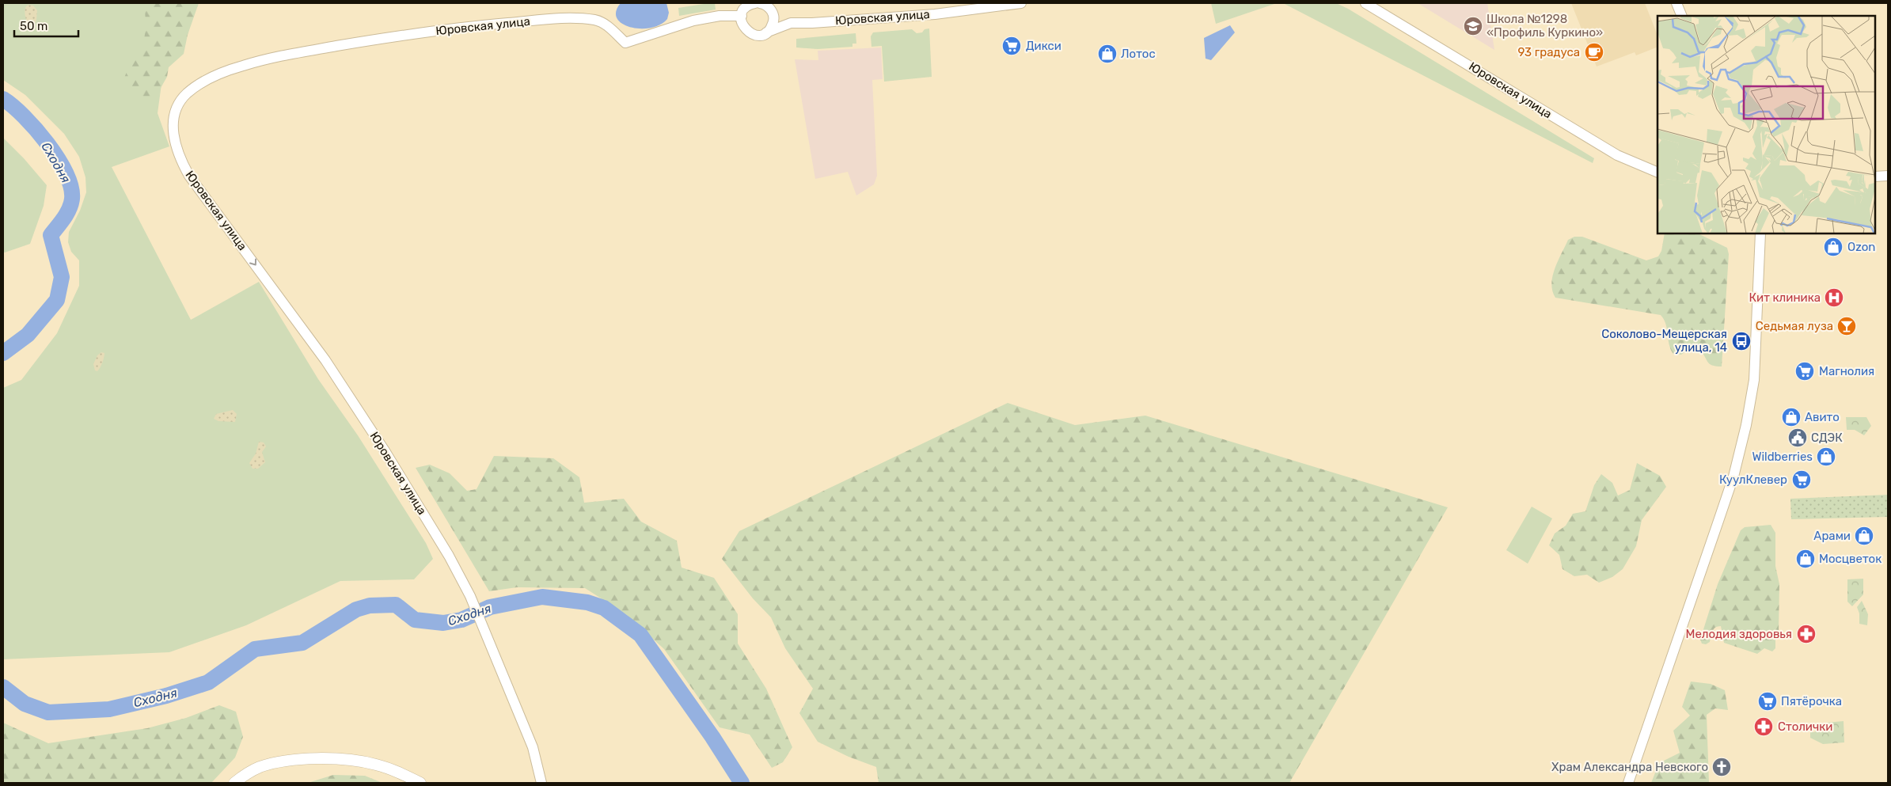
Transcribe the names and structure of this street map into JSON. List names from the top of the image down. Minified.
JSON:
{"streets":{"street":["Юровская улица"]},"water":["Сходня"],"places":{"school or university":["Школа №1298 «Профиль Куркино»"],"supermarket":["Дикси","Магнолия","КуулКлевер","Пятёрочка"],"cafe":["93 градуса"],"shop":["Лотос","Ozon","Авито","Wildberries","Арами","Мосцветок"],"hospital":["Кит клиника"],"bar":["Седьмая луза"],"bus stop":["Соколово-Мещерская улица, 14"],"public building":["СДЭК"],"pharmacy":["Мелодия здоровья","Столички"],"church":["Храм Александра Невского"]},"scale_bar":"50 m"}
